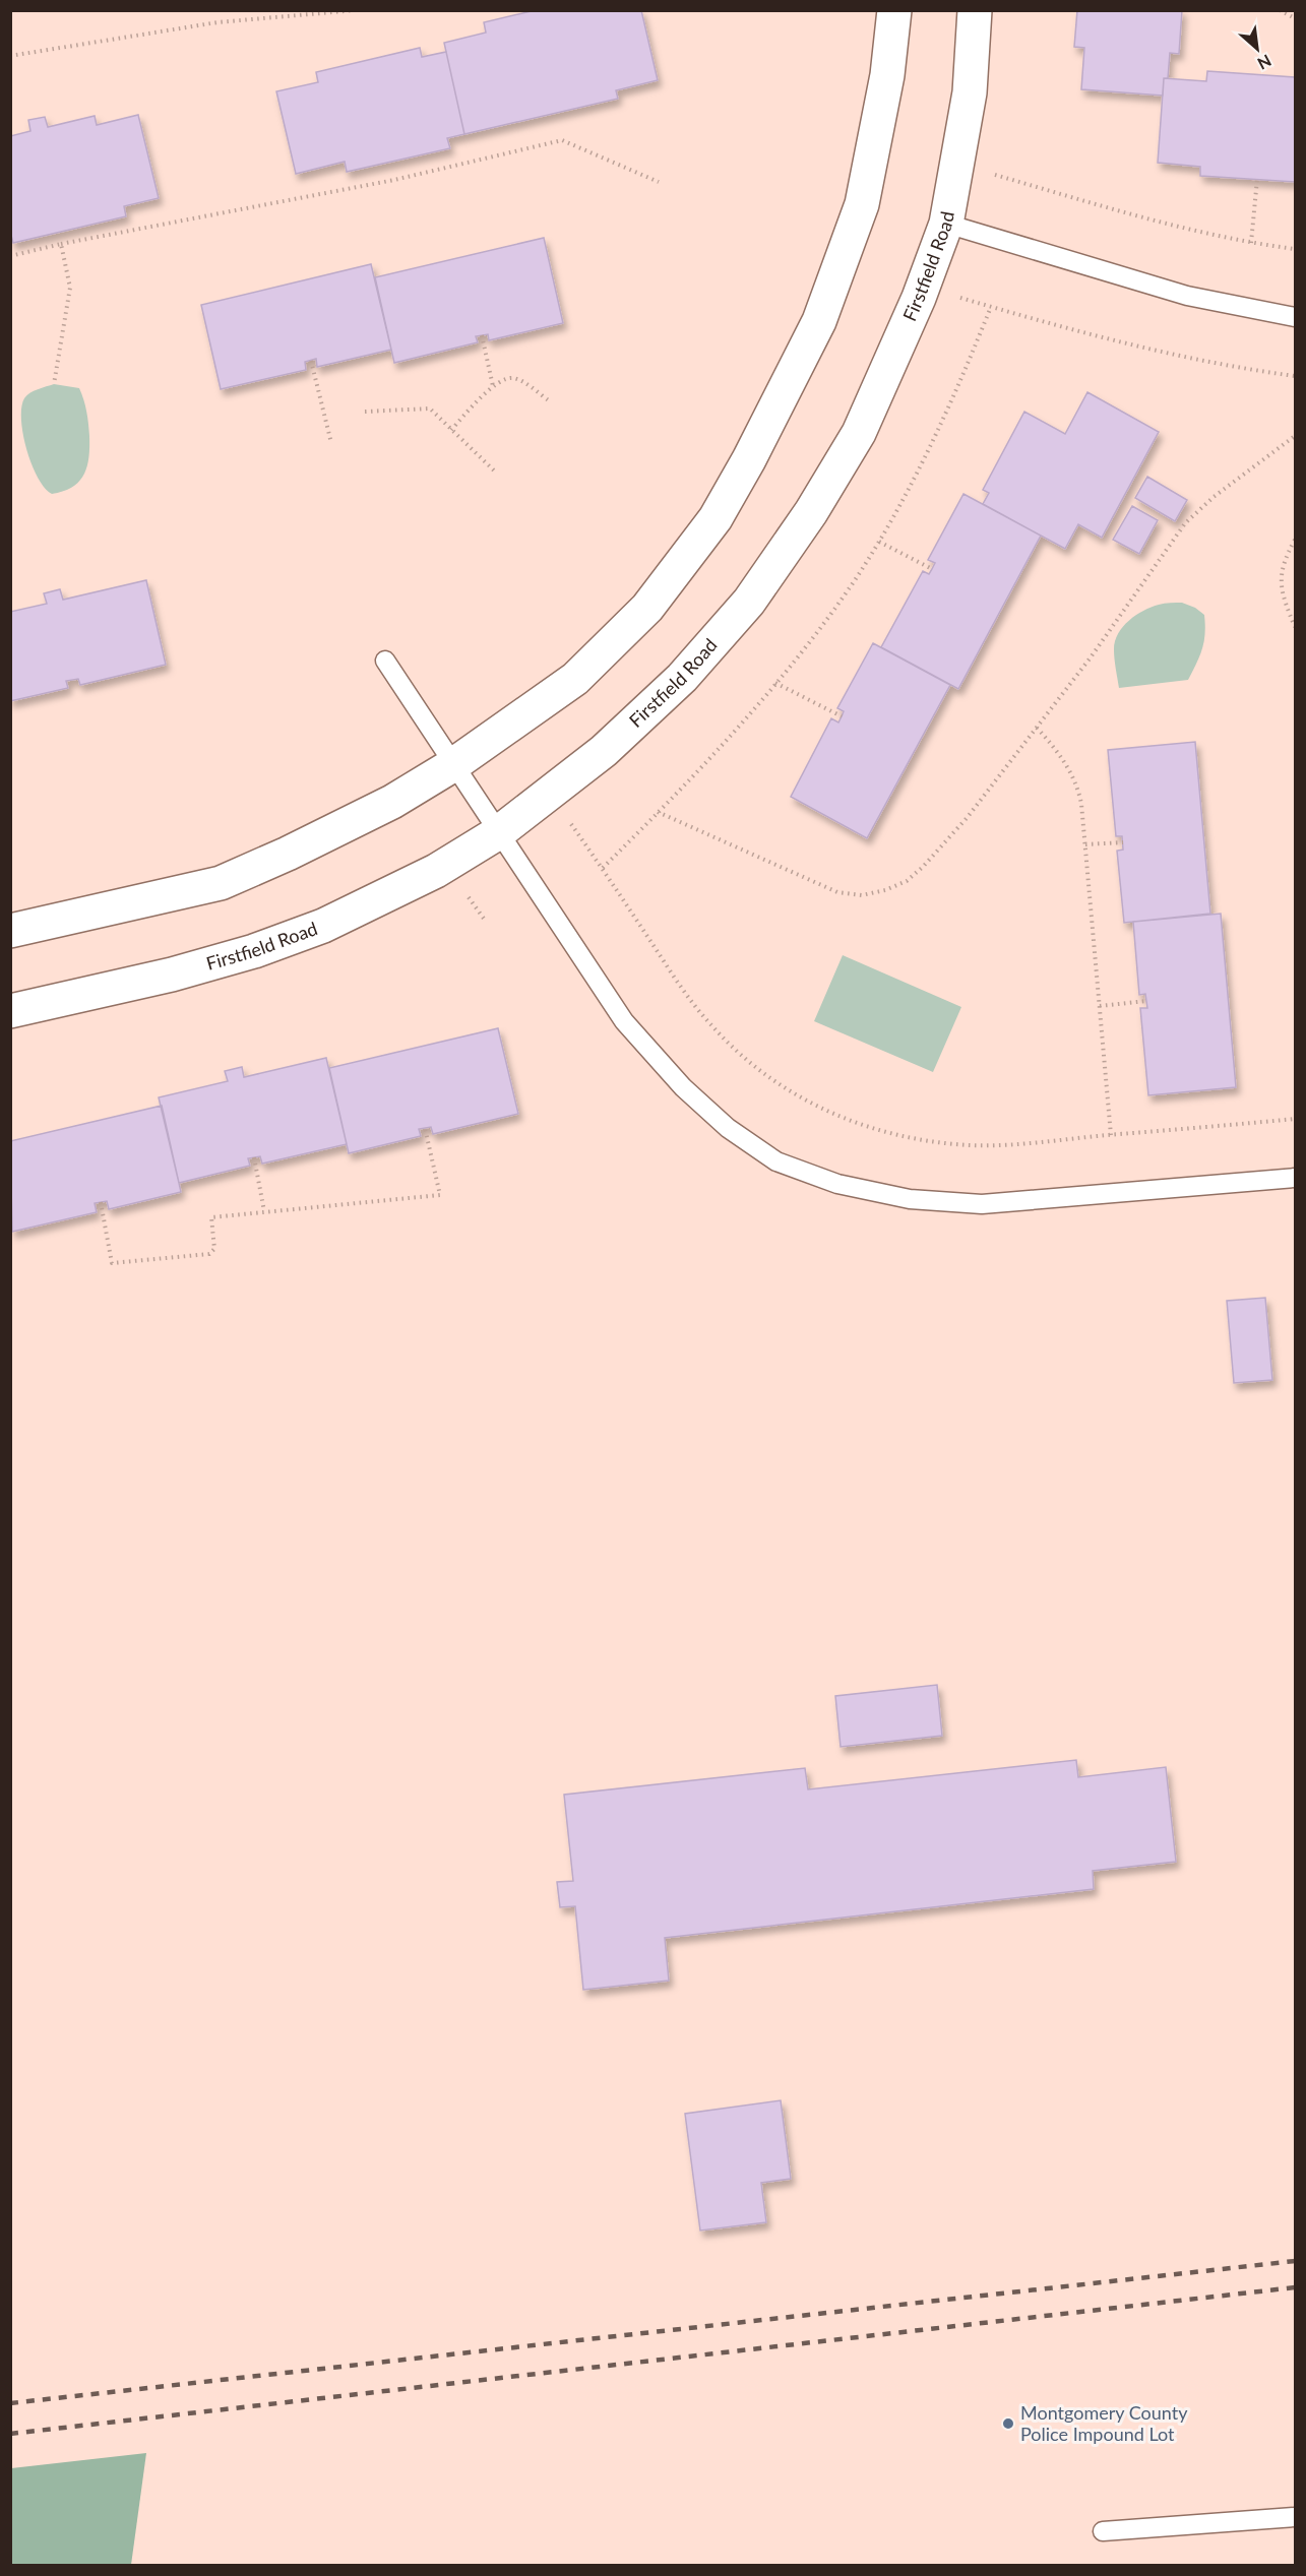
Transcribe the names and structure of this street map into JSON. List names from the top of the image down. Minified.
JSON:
{"streets":{"street":["Firstfield Road"]},"places":["Montgomery County Police Impound Lot"],"north":"bottom right"}
